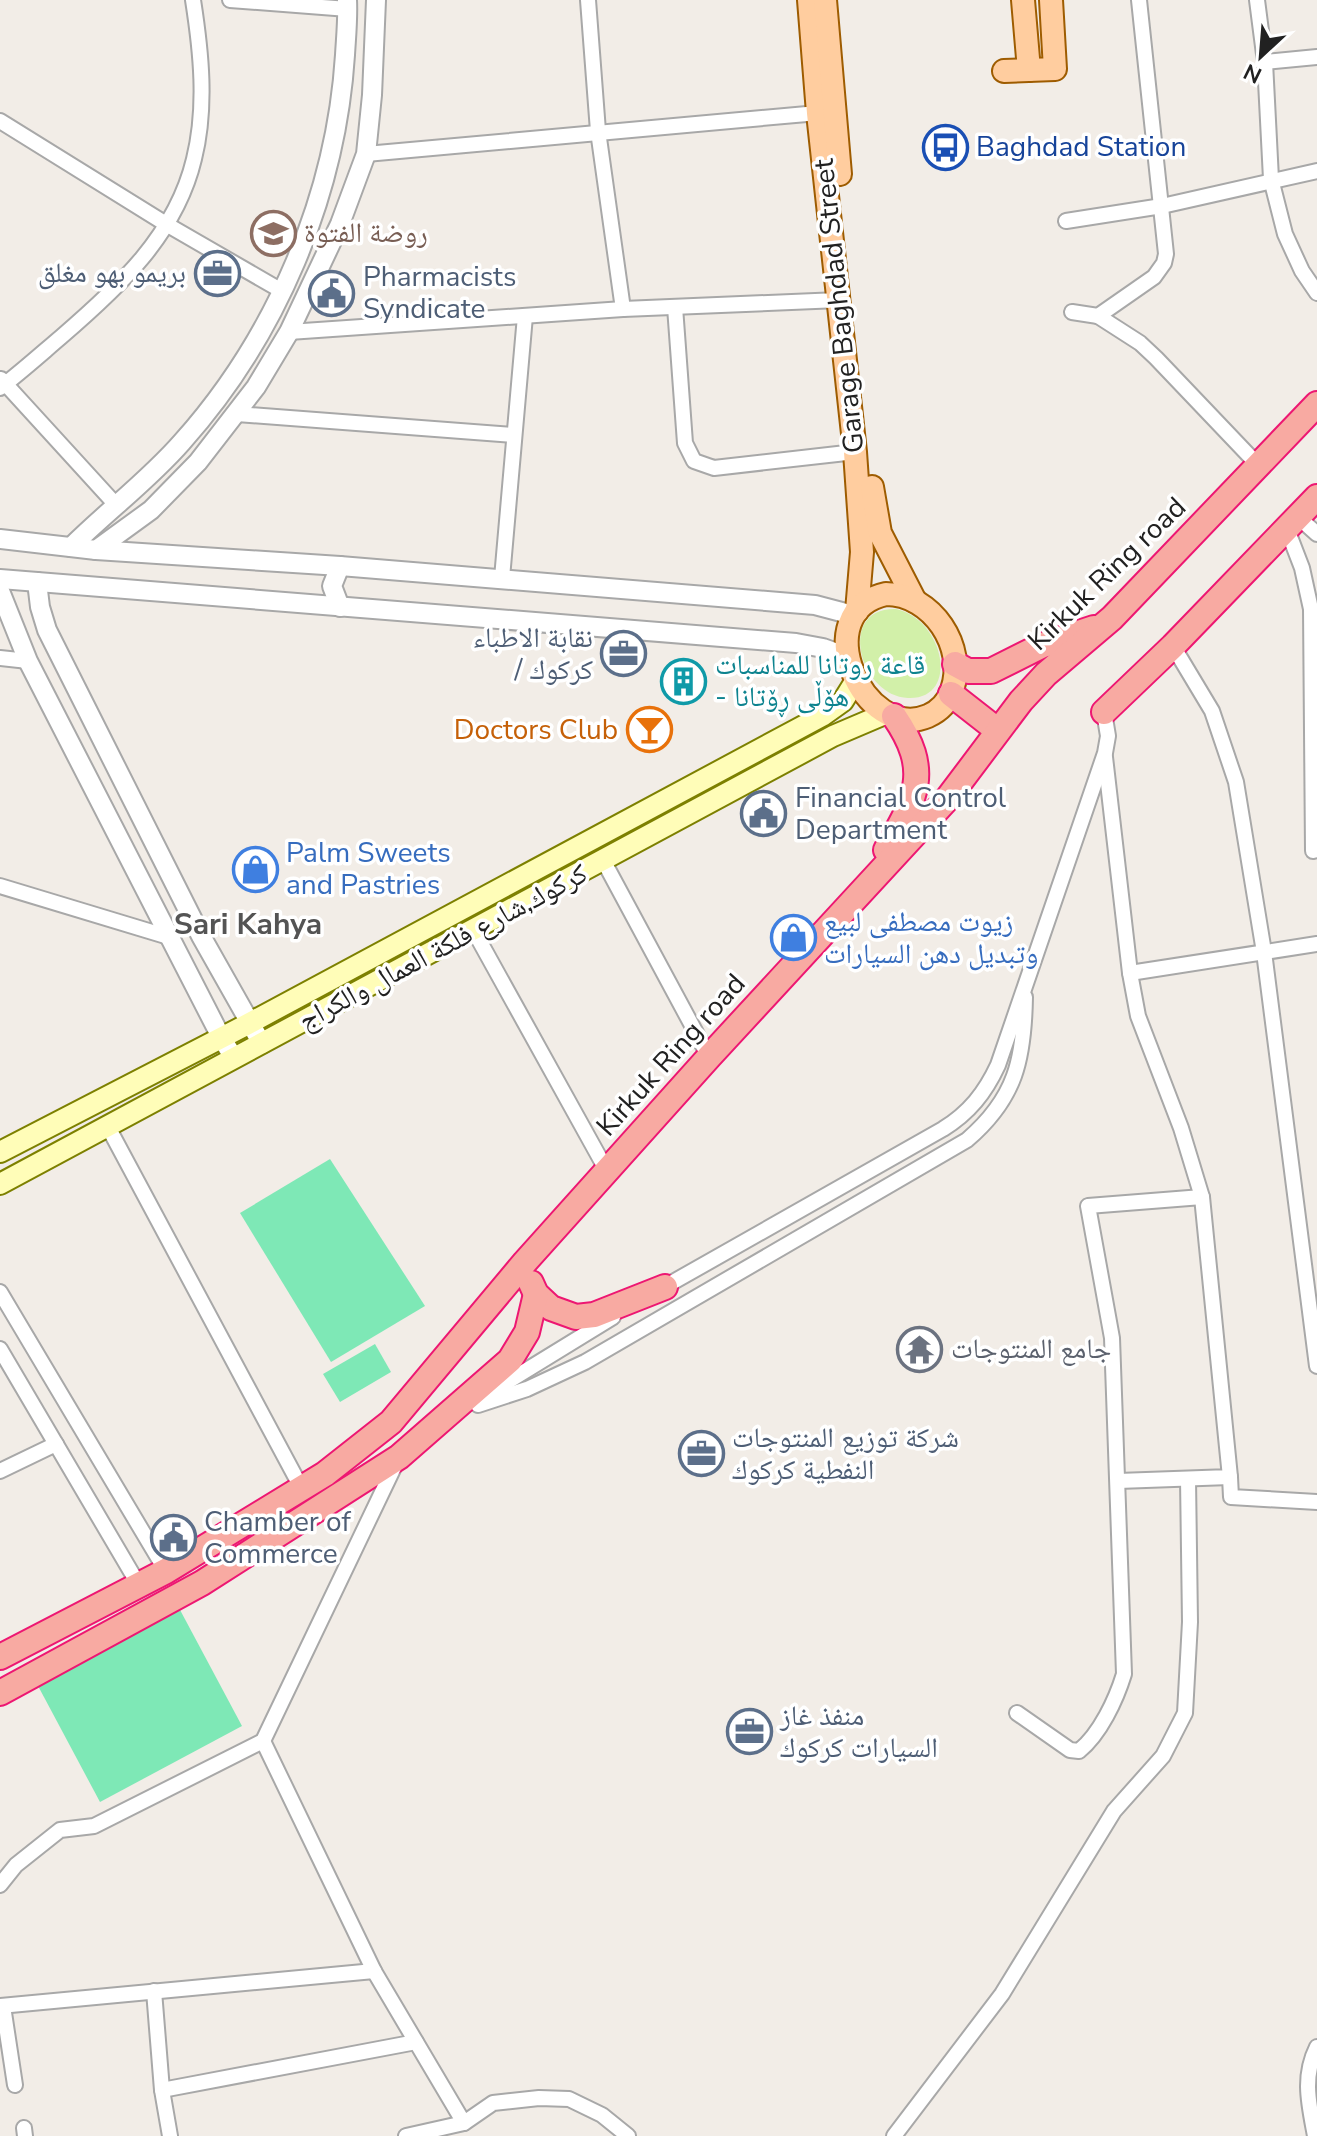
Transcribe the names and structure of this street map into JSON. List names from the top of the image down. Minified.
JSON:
{"streets":{"highway":["Kirkuk Ring road"],"main road":["Garage Baghdad Street","كركوك,شارع فلكة العمال والكراج"]},"crossings":[["Garage Baghdad Street","كركوك,شارع فلكة العمال والكراج"]],"districts":["Sari Kahya"],"places":{"bus stop":["Baghdad Station"],"school or university":["روضة الفتوة"],"office":["بريمو بهو مغلق","نقابة الاطباء / كركوك","شركة توزيع المنتوجات النفطية كركوك","منفذ غاز السيارات كركوك"],"public building":["Pharmacists Syndicate","Financial Control Department","Chamber of Commerce"],"building":["قاعة روتانا للمناسبات - هۆڵی ڕۆتانا"],"bar":["Doctors Club"],"shop":["Palm Sweets and Pastries","زيوت مصطفى لبيع وتبديل دهن السيارات"],"temple":["جامع المنتوجات"]},"north":"bottom left"}
